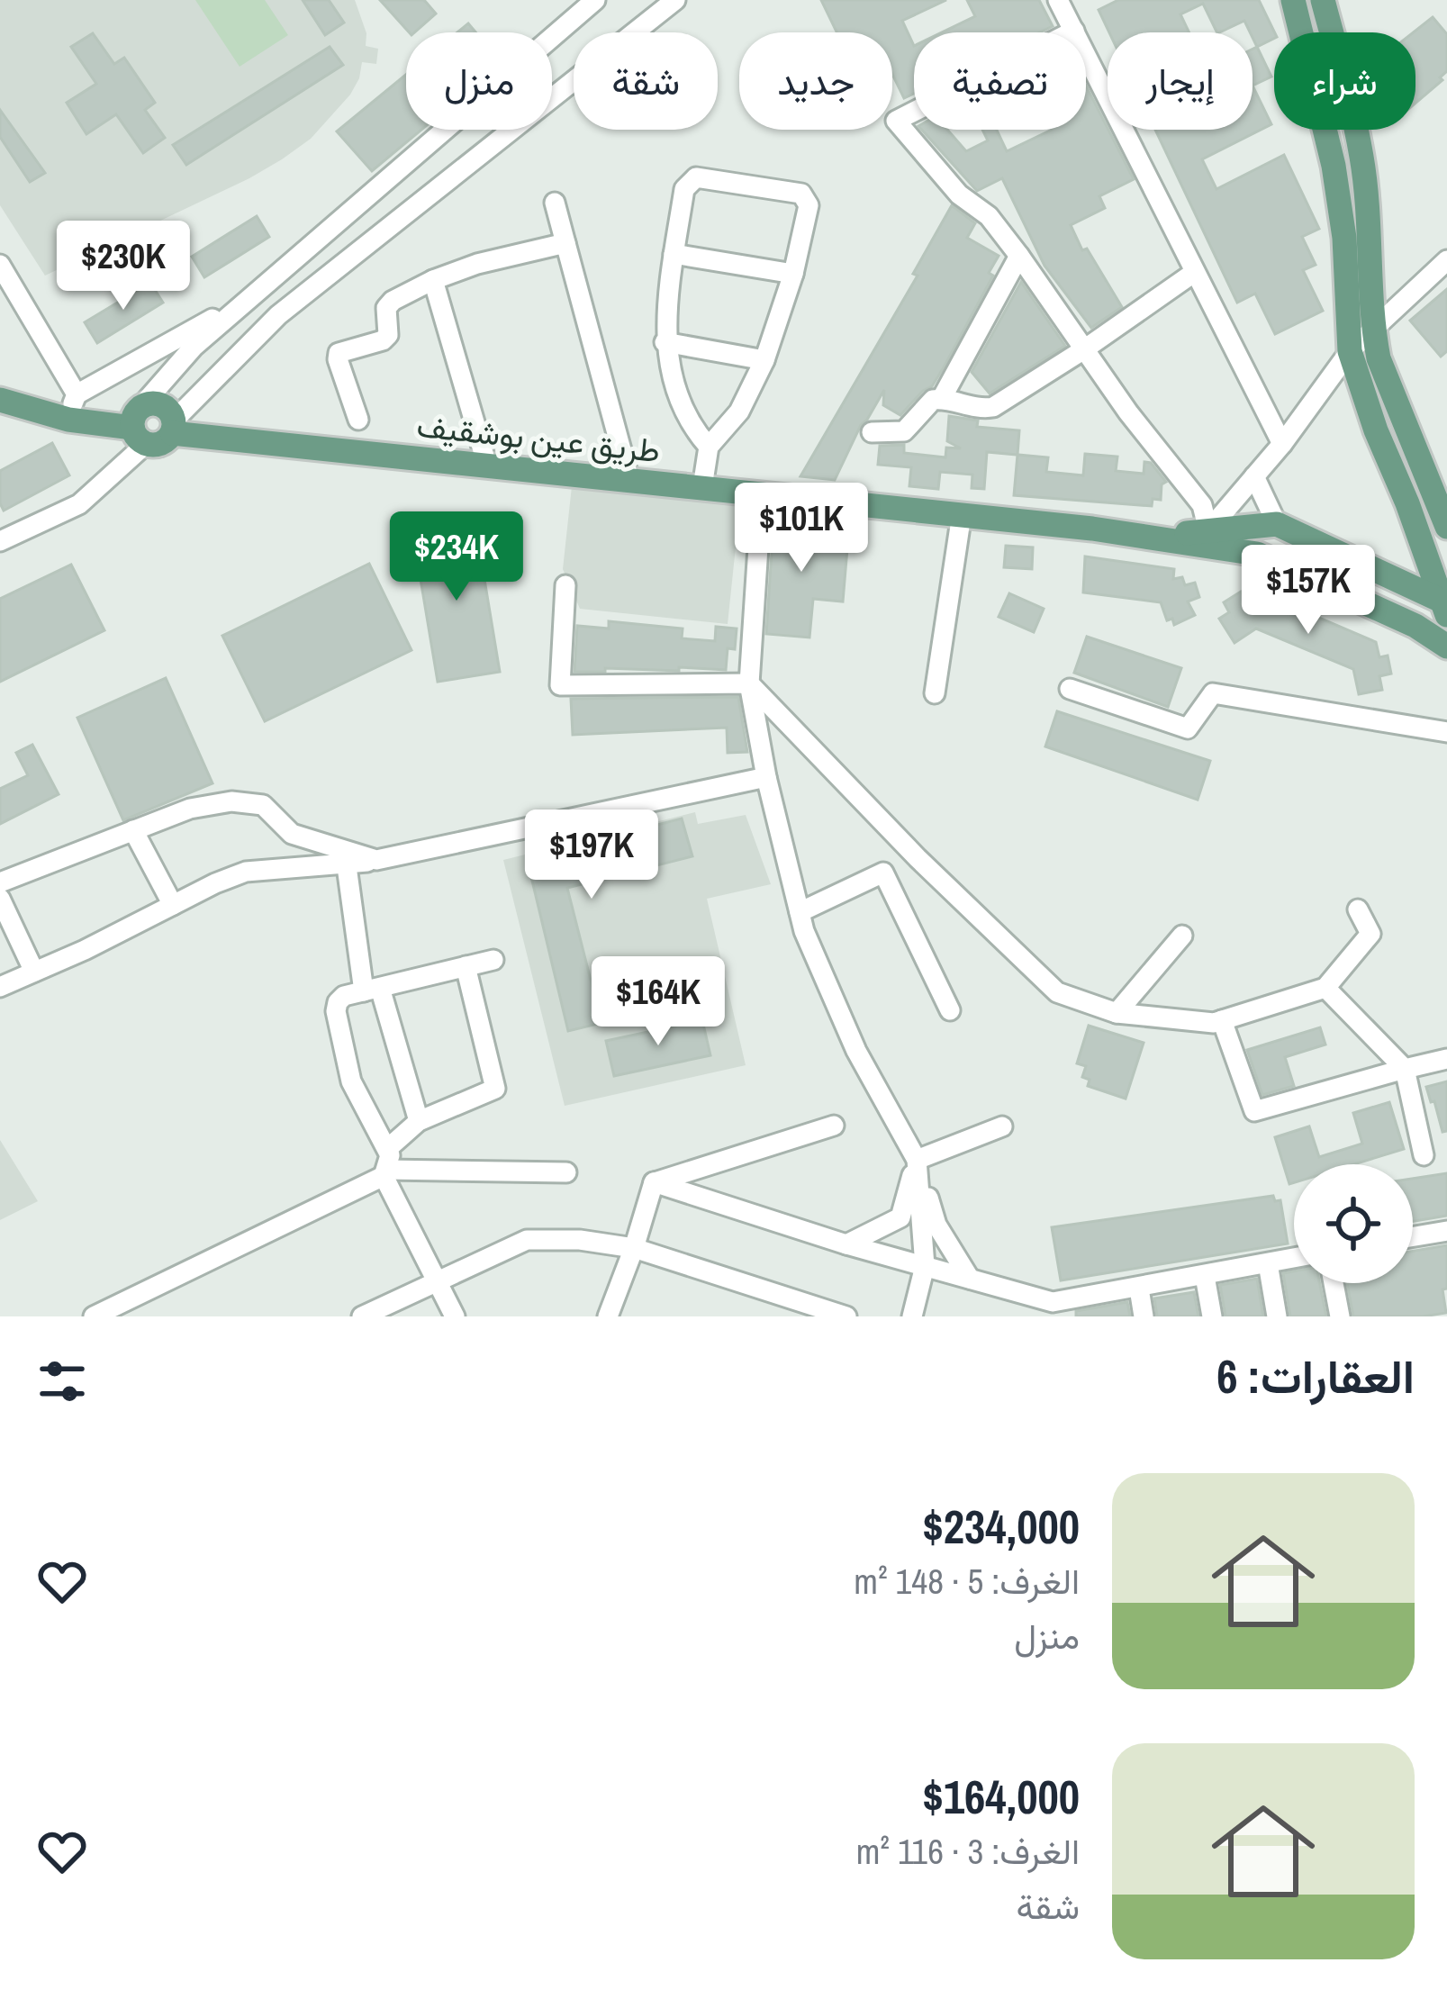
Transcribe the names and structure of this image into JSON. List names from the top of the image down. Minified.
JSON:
{"streets":{"main road":["طريق عين بوشقيف"]},"page":{"chip":["شراء","إيجار","تصفية","جديد","شقة","منزل"],"price":["$230K","$101K","$234K","$157K","$197K","$164K"],"heading":"العقارات: 6","list":[{"name":"$234,000","note":"الغرف: 5 · 148 m² · منزل"},{"name":"$164,000","note":"الغرف: 3 · 116 m² · شقة"}]}}
